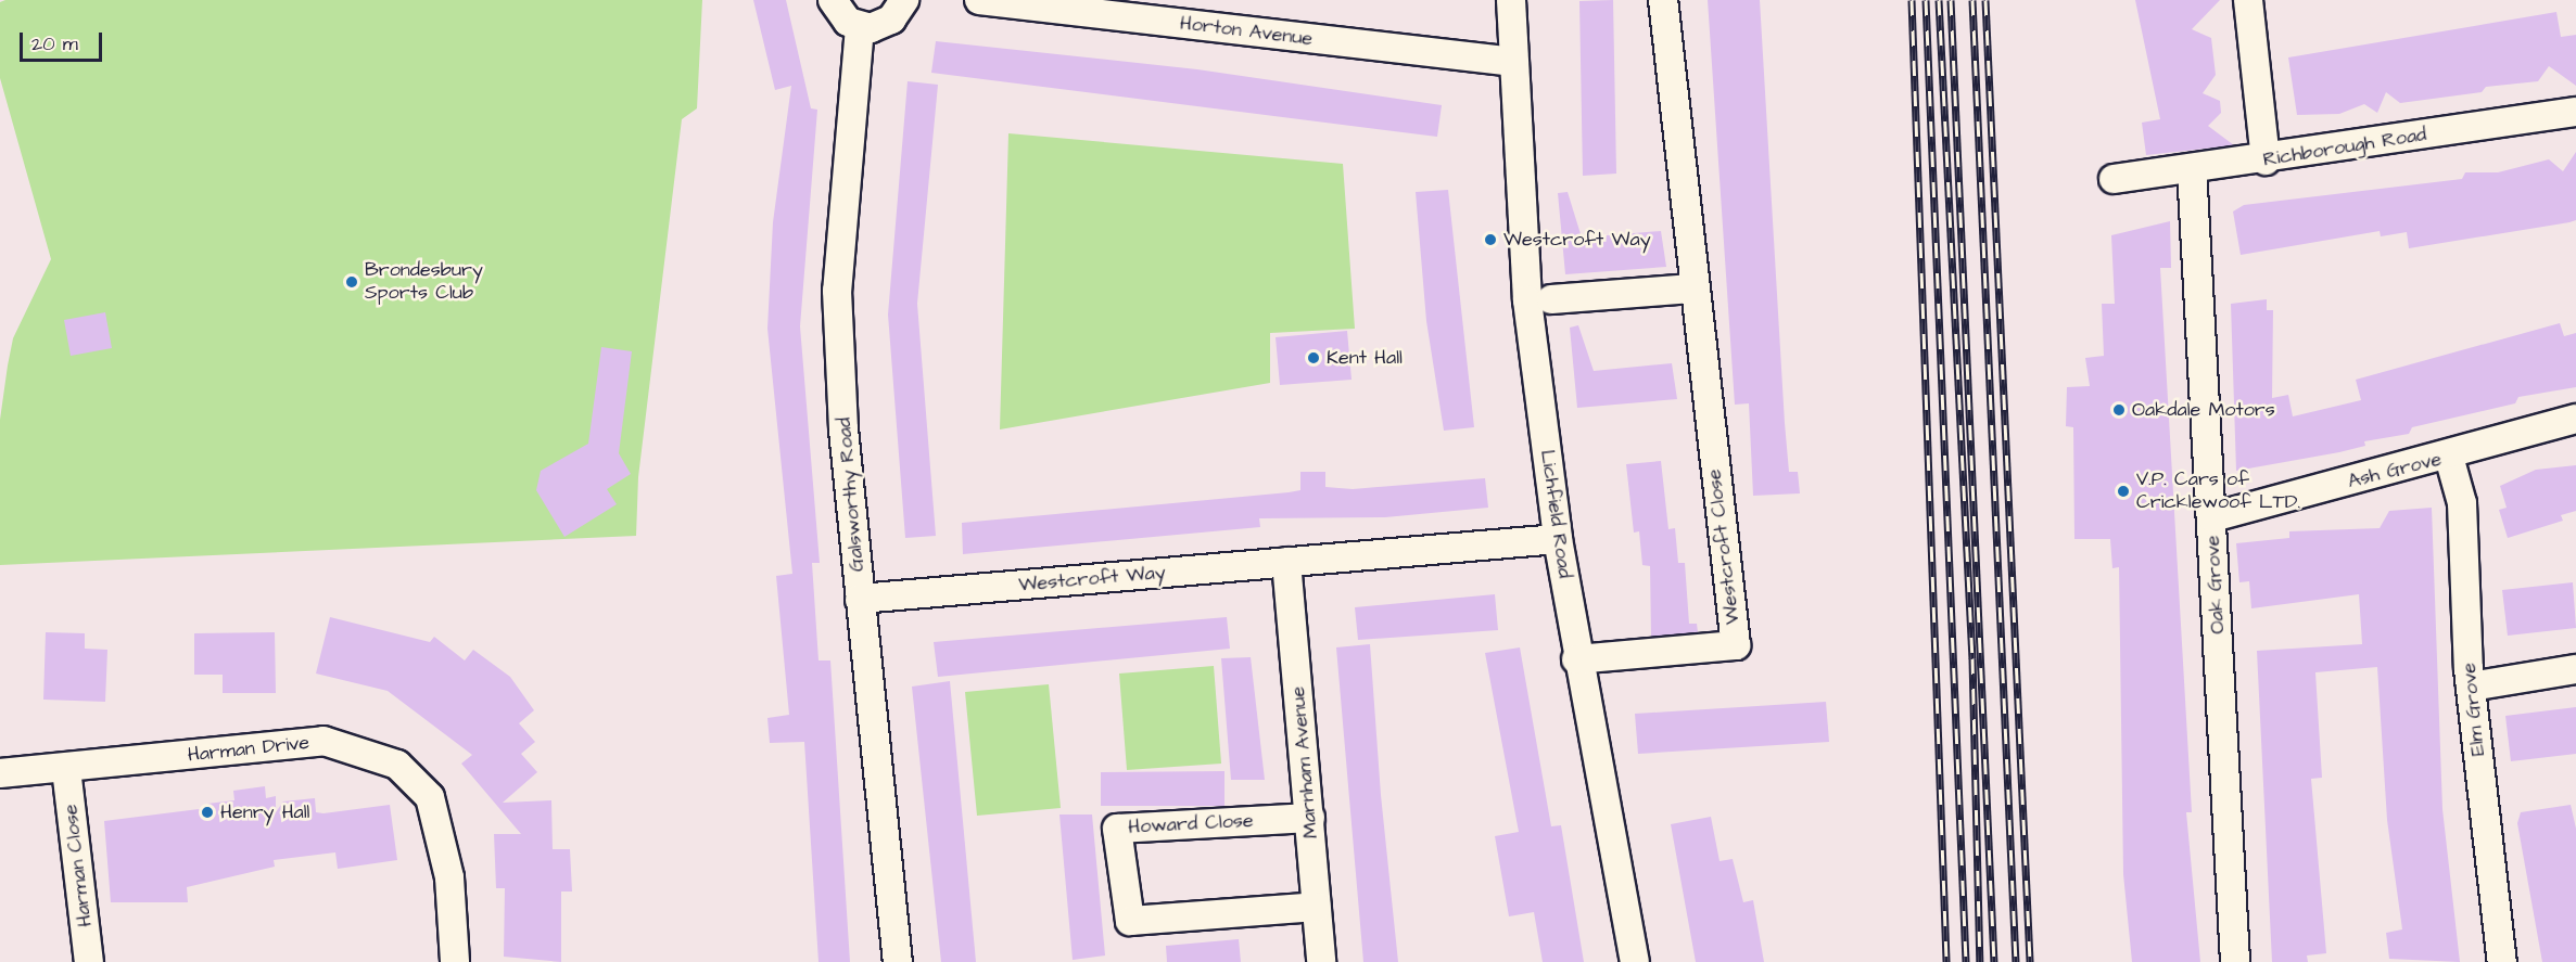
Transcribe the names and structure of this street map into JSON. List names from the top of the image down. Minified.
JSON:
{"streets":{"street":["Horton Avenue","Richborough Road","Ash Grove","Galsworthy Road","Lichfield Road","Westcroft Close","Westcroft Way","Oak Grove","Elm Grove","Harman Drive","Marnham Avenue","Howard Close","Harman Close"]},"crossings":[["Horton Avenue","Lichfield Road"],["Richborough Road","Oak Grove"],["Ash Grove","Oak Grove"],["Ash Grove","Elm Grove"],["Galsworthy Road","Westcroft Way"],["Lichfield Road","Westcroft Close"],["Lichfield Road","Westcroft Way"],["Westcroft Way","Marnham Avenue"],["Harman Drive","Harman Close"],["Marnham Avenue","Howard Close"]],"places":["Westcroft Way","Brondesbury Sports Club","Kent Hall","Oakdale Motors","V.P. Cars of Cricklewoof LTD.","Henry Hall"],"scale_bar":"20 m"}
